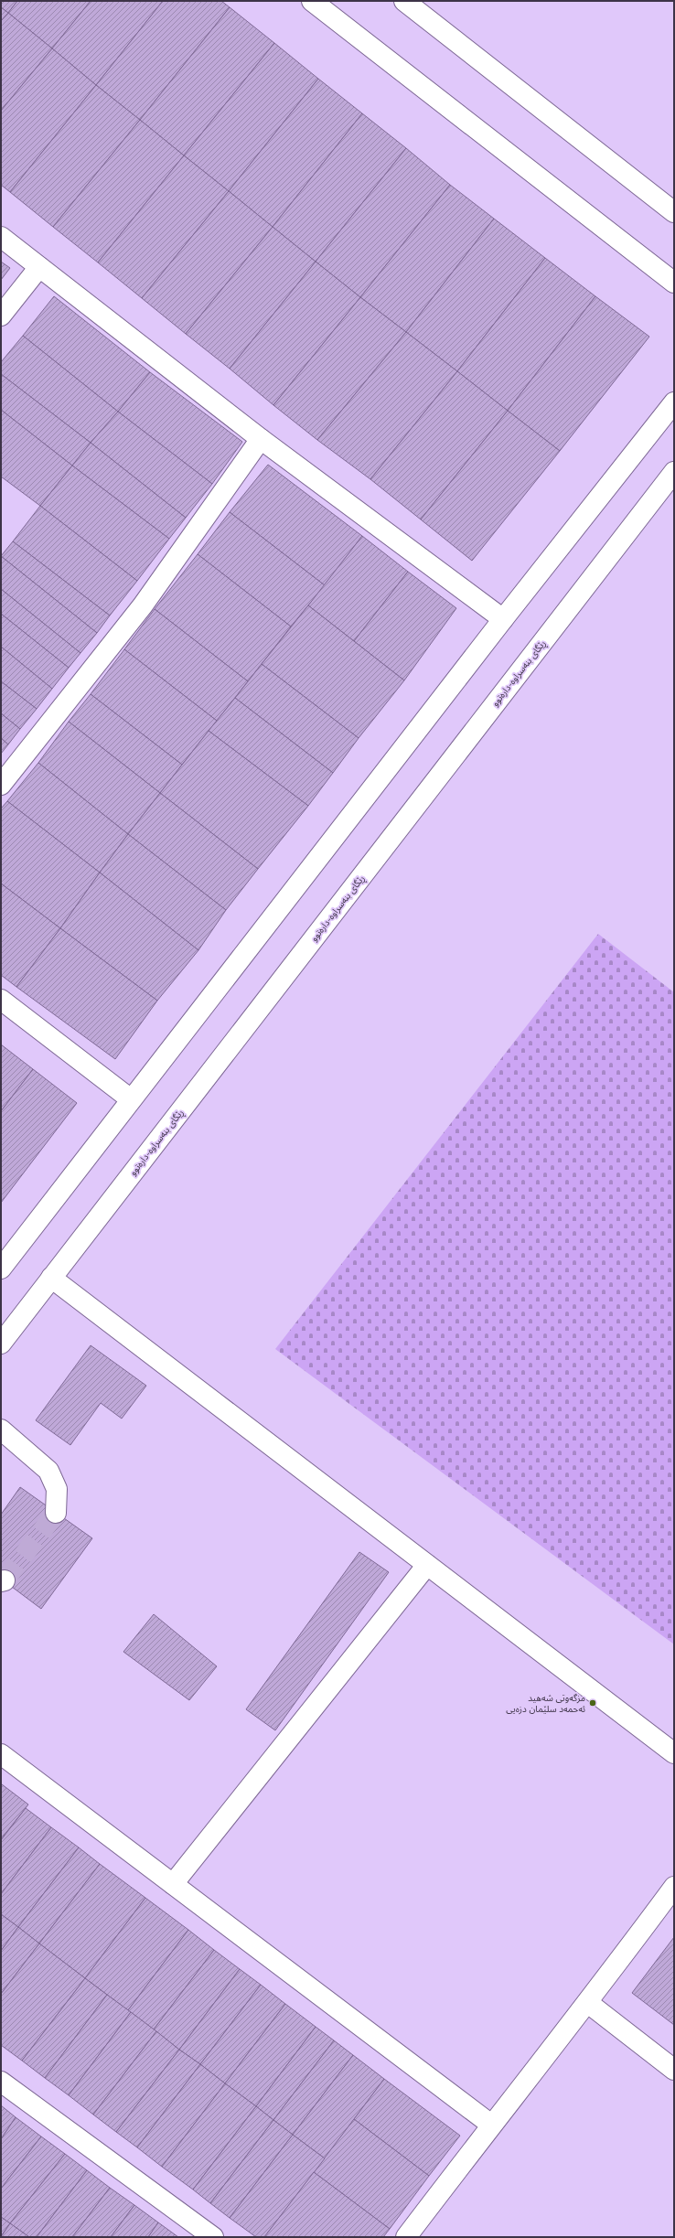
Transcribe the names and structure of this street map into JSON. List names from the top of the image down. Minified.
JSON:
{"streets":{"street":["ڕێگای بنەسراوە-دارەتوو"]},"places":["مزگەوتی شەهید ئەحمەد سلێمان دزەیی"]}
